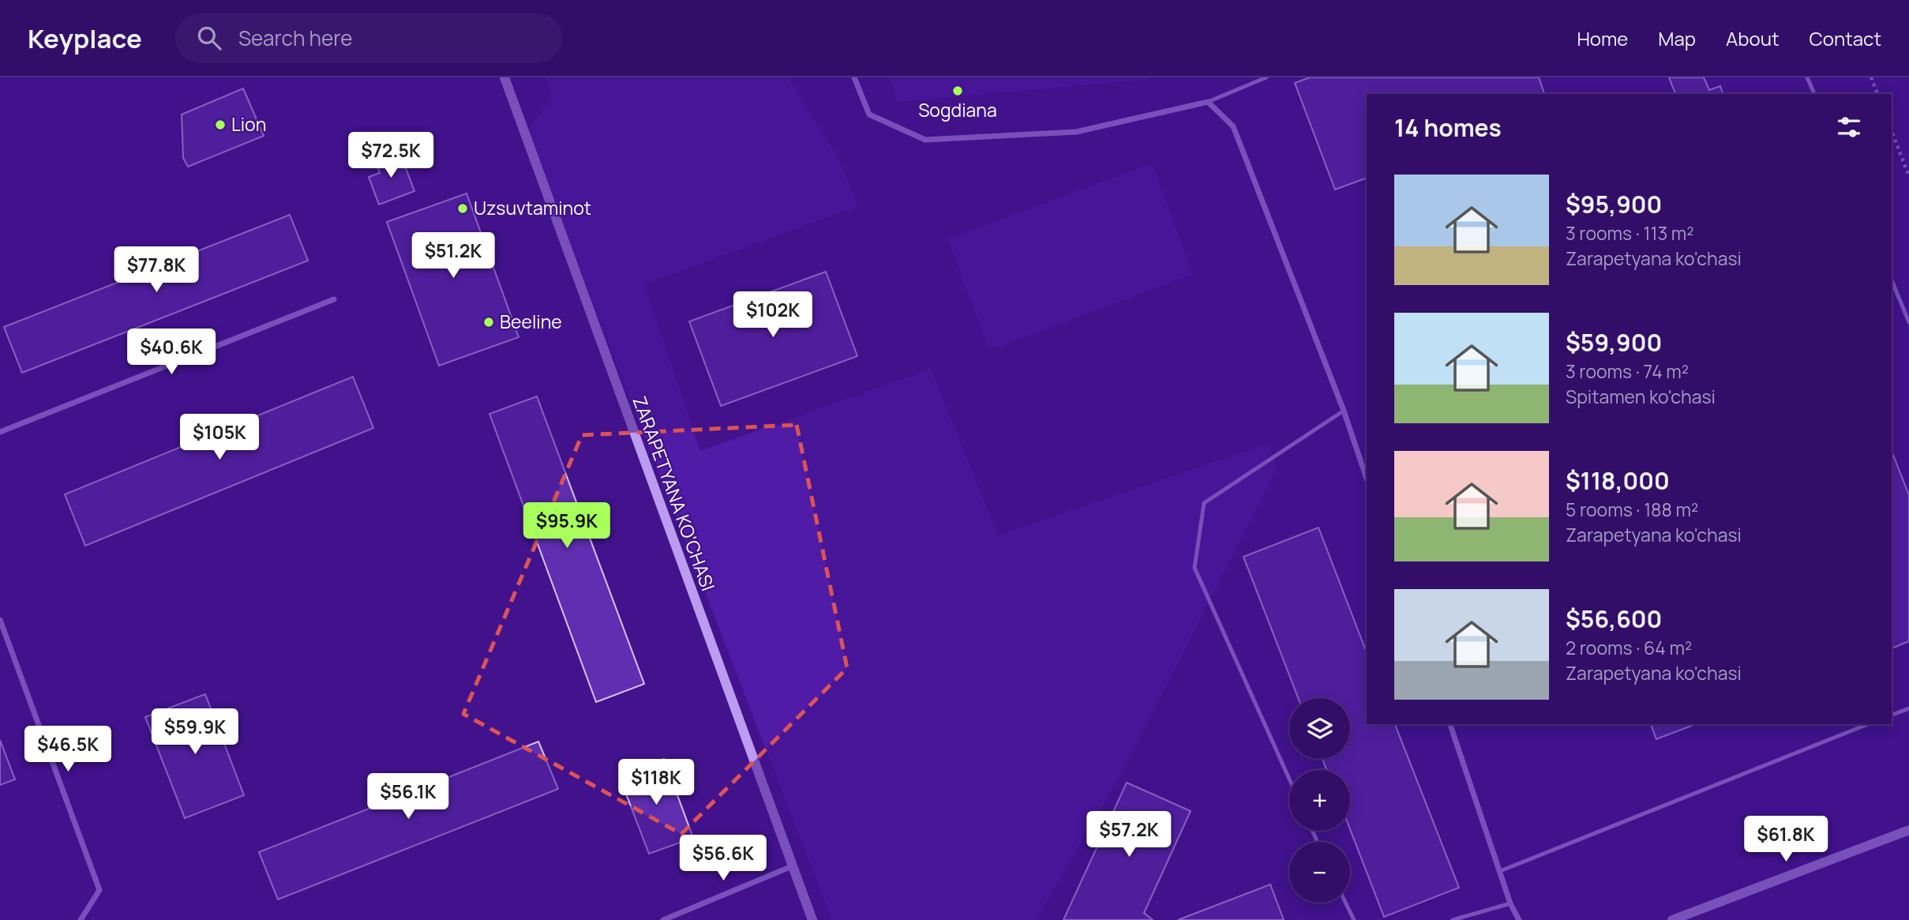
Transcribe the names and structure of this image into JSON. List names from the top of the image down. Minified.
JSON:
{"streets":{"street":["ZARAPETYANA KO'CHASI"]},"places":["Sogdiana","Lion","Uzsuvtaminot","Beeline"],"page":{"header":"Keyplace","search":"Search here","nav":["Home","Map","About","Contact"],"heading":"14 homes","price":["$72.5K","$51.2K","$77.8K","$102K","$40.6K","$105K","$95.9K","$59.9K","$46.5K","$118K","$56.1K","$57.2K","$61.8K","$56.6K"],"list":[{"name":"$95,900","note":"3 rooms · 113 m² · Zarapetyana ko'chasi"},{"name":"$59,900","note":"3 rooms · 74 m² · Spitamen ko'chasi"},{"name":"$118,000","note":"5 rooms · 188 m² · Zarapetyana ko'chasi"},{"name":"$56,600","note":"2 rooms · 64 m² · Zarapetyana ko'chasi"}],"map_buttons":["+","−"]}}
